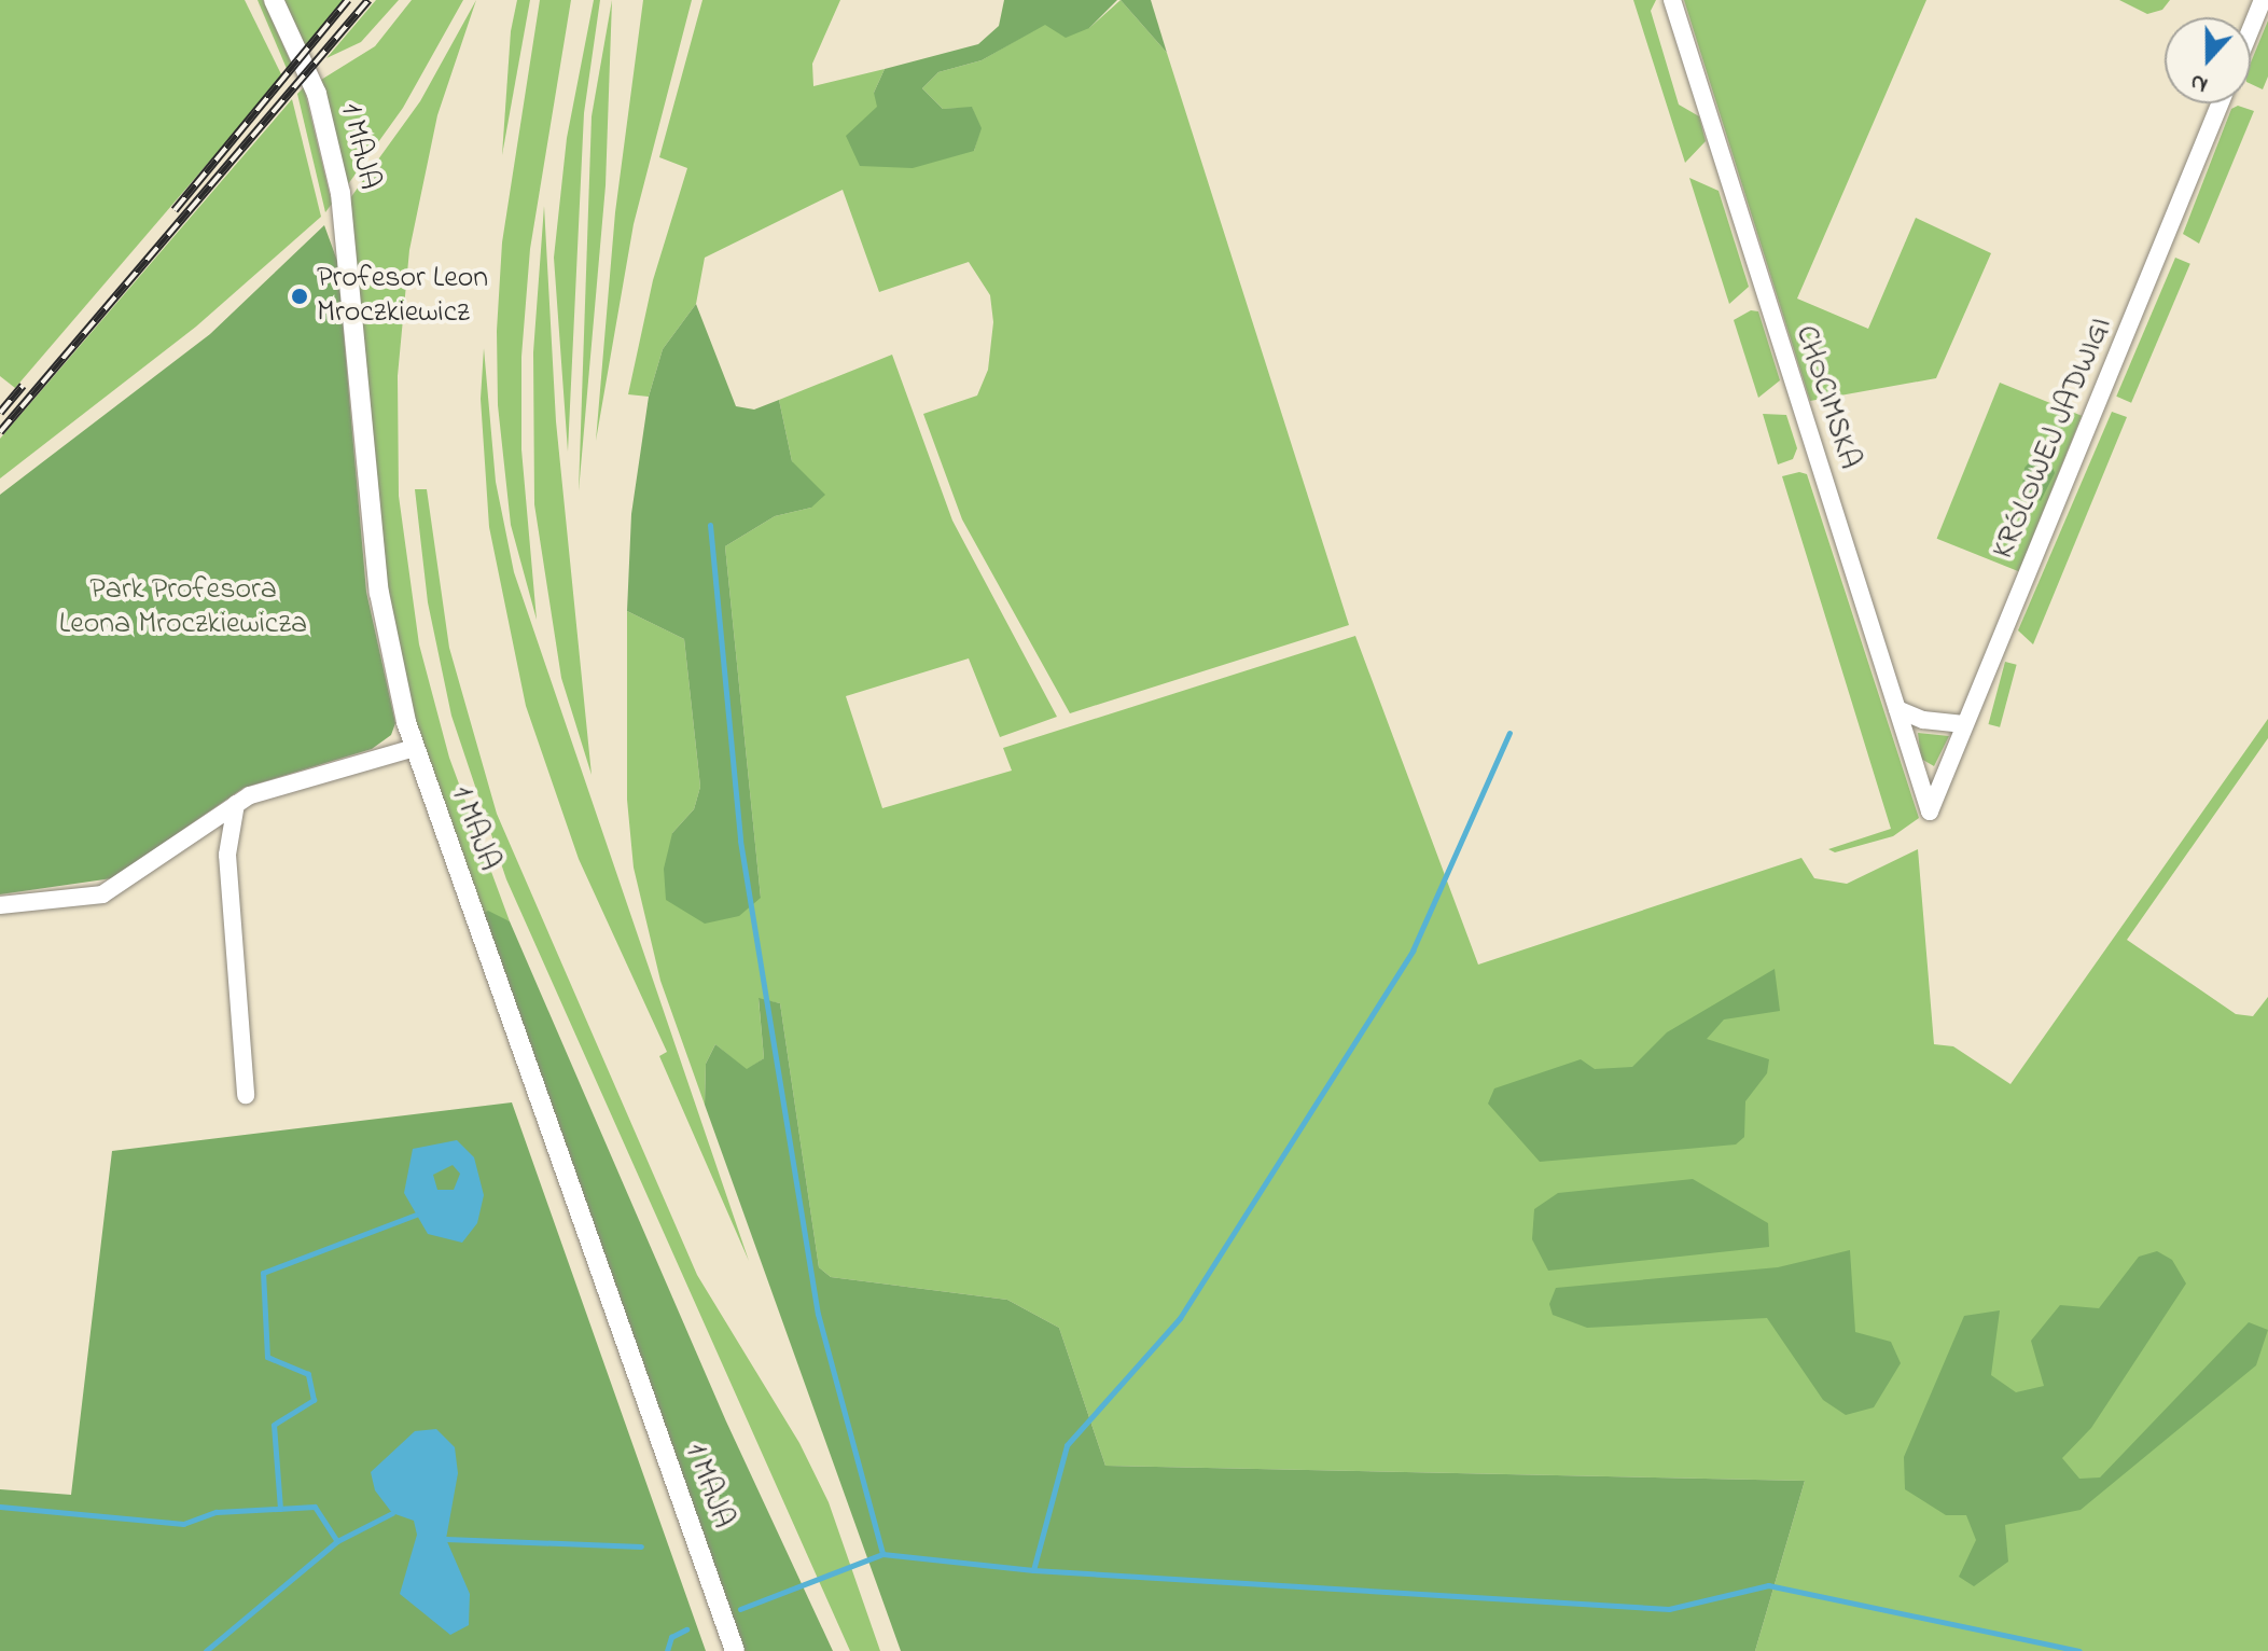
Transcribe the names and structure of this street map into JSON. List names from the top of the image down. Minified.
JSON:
{"streets":{"street":["1 MAJA","CHOCIMSKA","KRÓLOWEJ JADWIGI"]},"crossings":[["CHOCIMSKA","KRÓLOWEJ JADWIGI"]],"parks":["Park Profesora Leona Mroczkiewicza"],"places":["Profesor Leon Mroczkiewicz"],"north":"bottom"}
